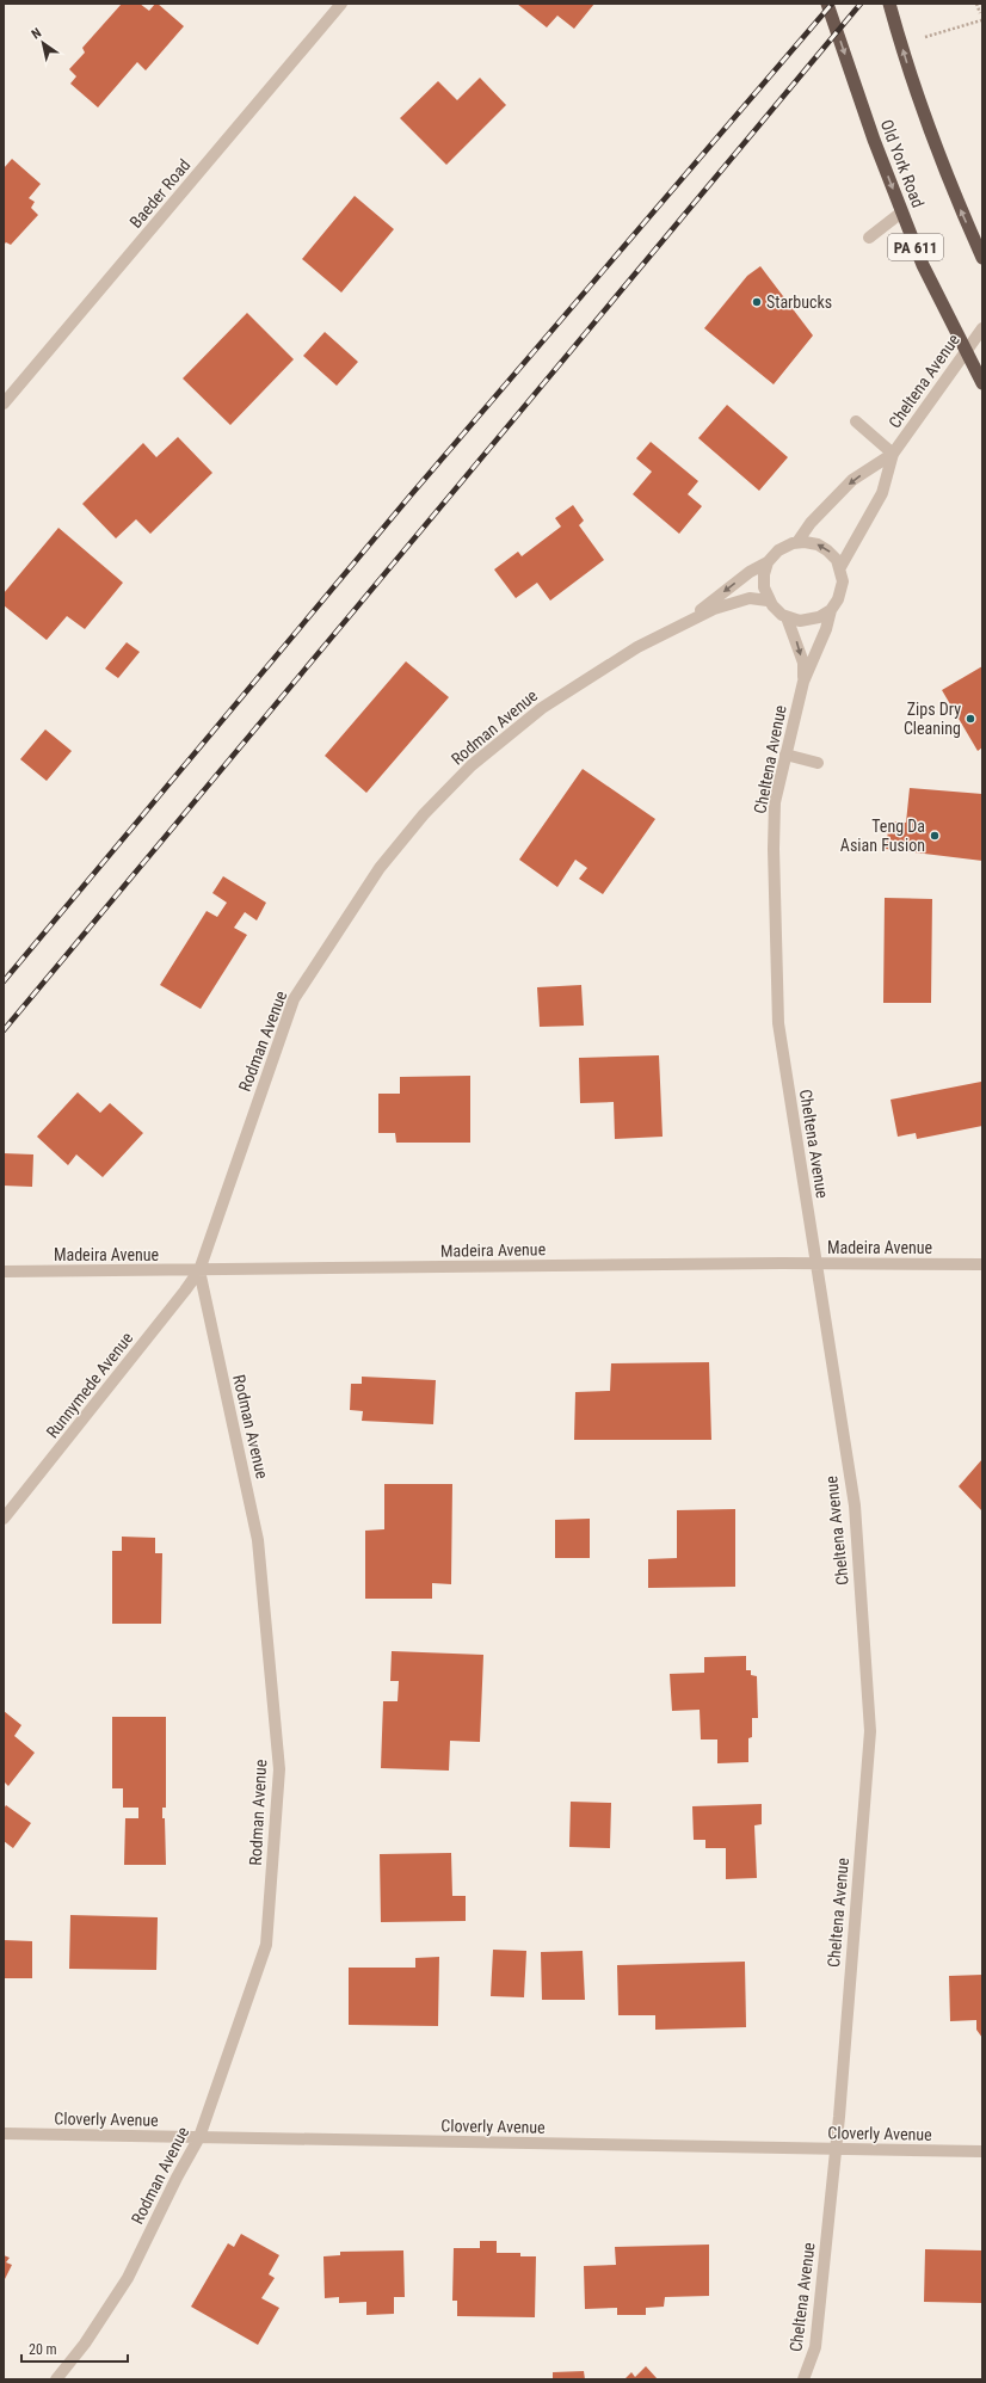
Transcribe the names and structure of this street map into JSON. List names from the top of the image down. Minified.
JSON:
{"streets":{"highway":["Old York Road","PA 611"],"street":["Baeder Road","Cheltena Avenue","Rodman Avenue","Madeira Avenue","Runnymede Avenue","Cloverly Avenue"]},"crossings":[["Old York Road","Cheltena Avenue"],["Cheltena Avenue","Rodman Avenue"],["Cheltena Avenue","Madeira Avenue"],["Cheltena Avenue","Cloverly Avenue"],["Rodman Avenue","Madeira Avenue"],["Rodman Avenue","Runnymede Avenue"],["Rodman Avenue","Cloverly Avenue"],["Madeira Avenue","Runnymede Avenue"]],"places":["Starbucks","Zips Dry Cleaning","Teng Da Asian Fusion"],"scale_bar":"20 m","north":"top left"}
